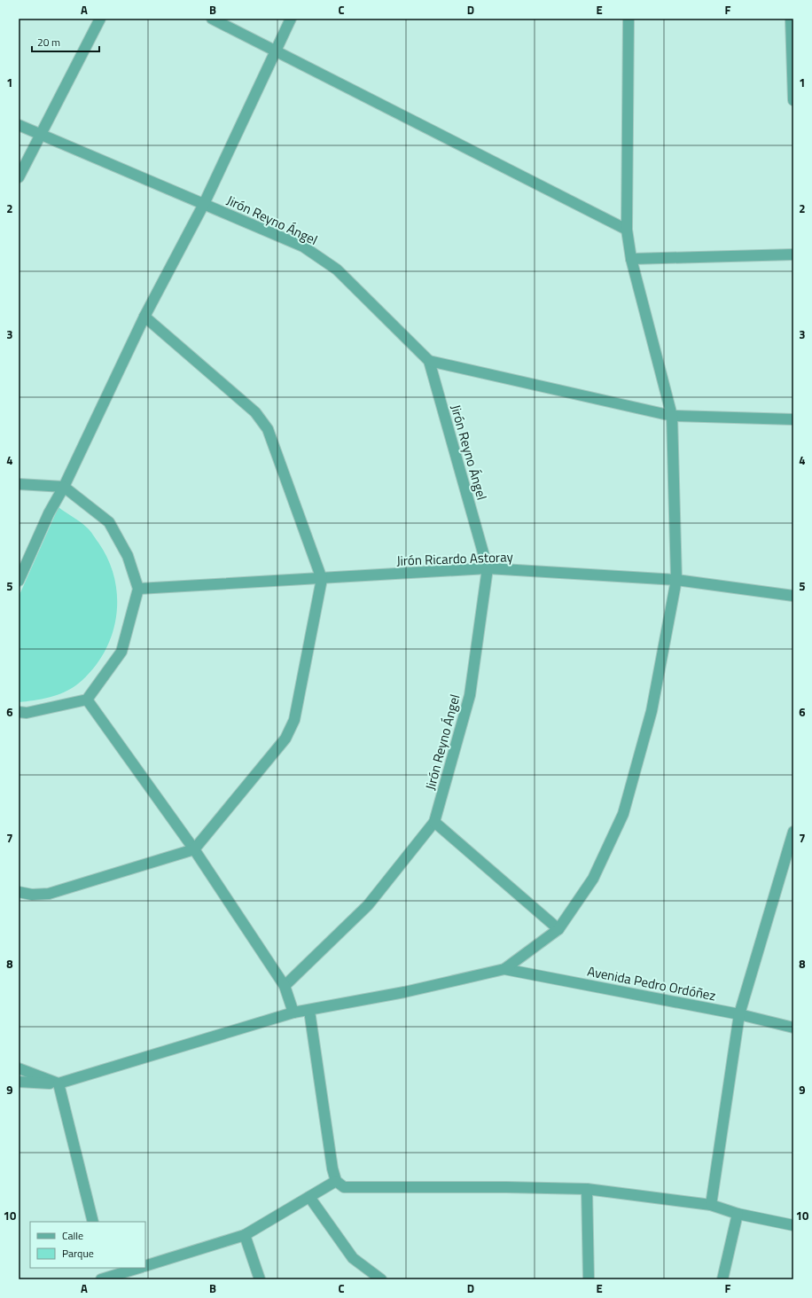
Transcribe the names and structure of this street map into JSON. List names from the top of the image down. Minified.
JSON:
{"streets":{"street":["Jirón Reyno Ángel","Jirón Ricardo Astoray","Avenida Pedro Ordóñez"]},"crossings":[["Jirón Reyno Ángel","Jirón Ricardo Astoray"]],"legend":["Calle","Parque"],"scale_bar":"20 m","grid":{"columns":["A","B","C","D","E","F"],"rows":["1","2","3","4","5","6","7","8","9","10"]}}
